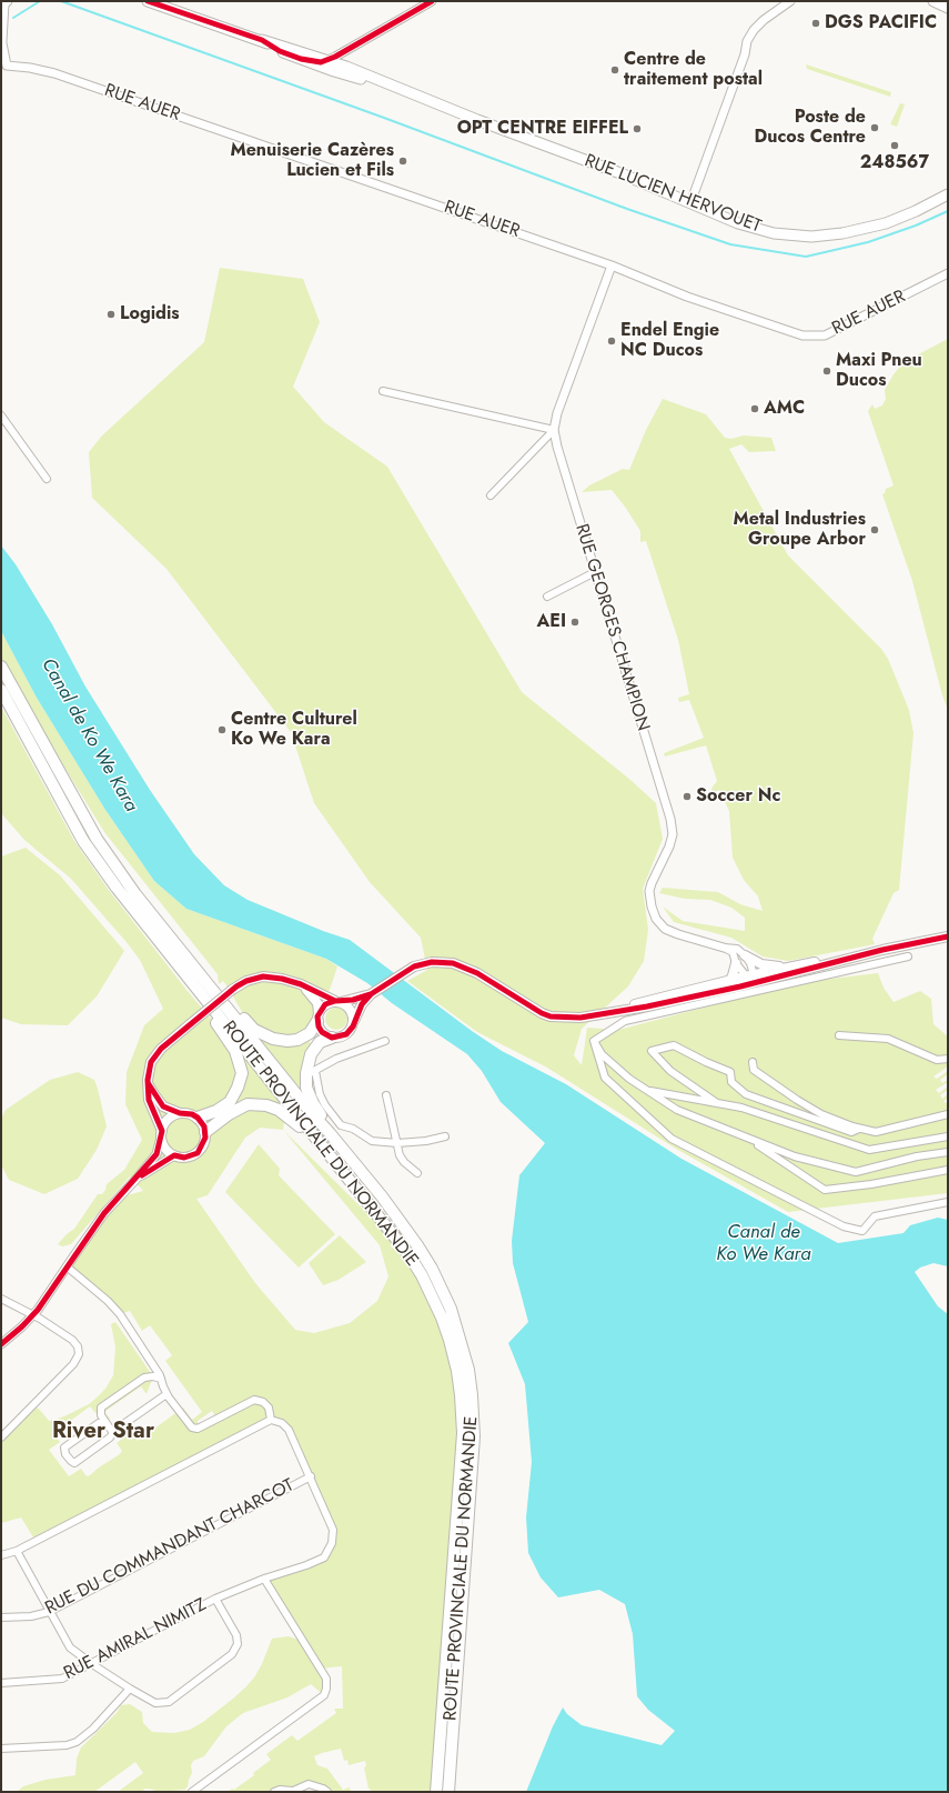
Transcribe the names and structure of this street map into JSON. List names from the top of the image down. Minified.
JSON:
{"streets":{"highway":["ROUTE PROVINCIALE DU NORMANDIE"],"main road":["RUE LUCIEN HERVOUET"],"street":["RUE AUER","RUE GEORGES CHAMPION","RUE DU COMMANDANT CHARCOT","RUE AMIRAL NIMITZ"]},"crossings":[["RUE AUER","RUE GEORGES CHAMPION"],["RUE DU COMMANDANT CHARCOT","RUE AMIRAL NIMITZ"]],"districts":["River Star"],"water":["Canal de Ko We Kara"],"places":["DGS PACIFIC","Centre de traitement postal","Poste de Ducos Centre","OPT CENTRE EIFFEL","248567","Menuiserie Cazères Lucien et Fils","Logidis","Endel Engie NC Ducos","Maxi Pneu Ducos","AMC","Metal Industries Groupe Arbor","AEI","Centre Culturel Ko We Kara","Soccer Nc"]}
